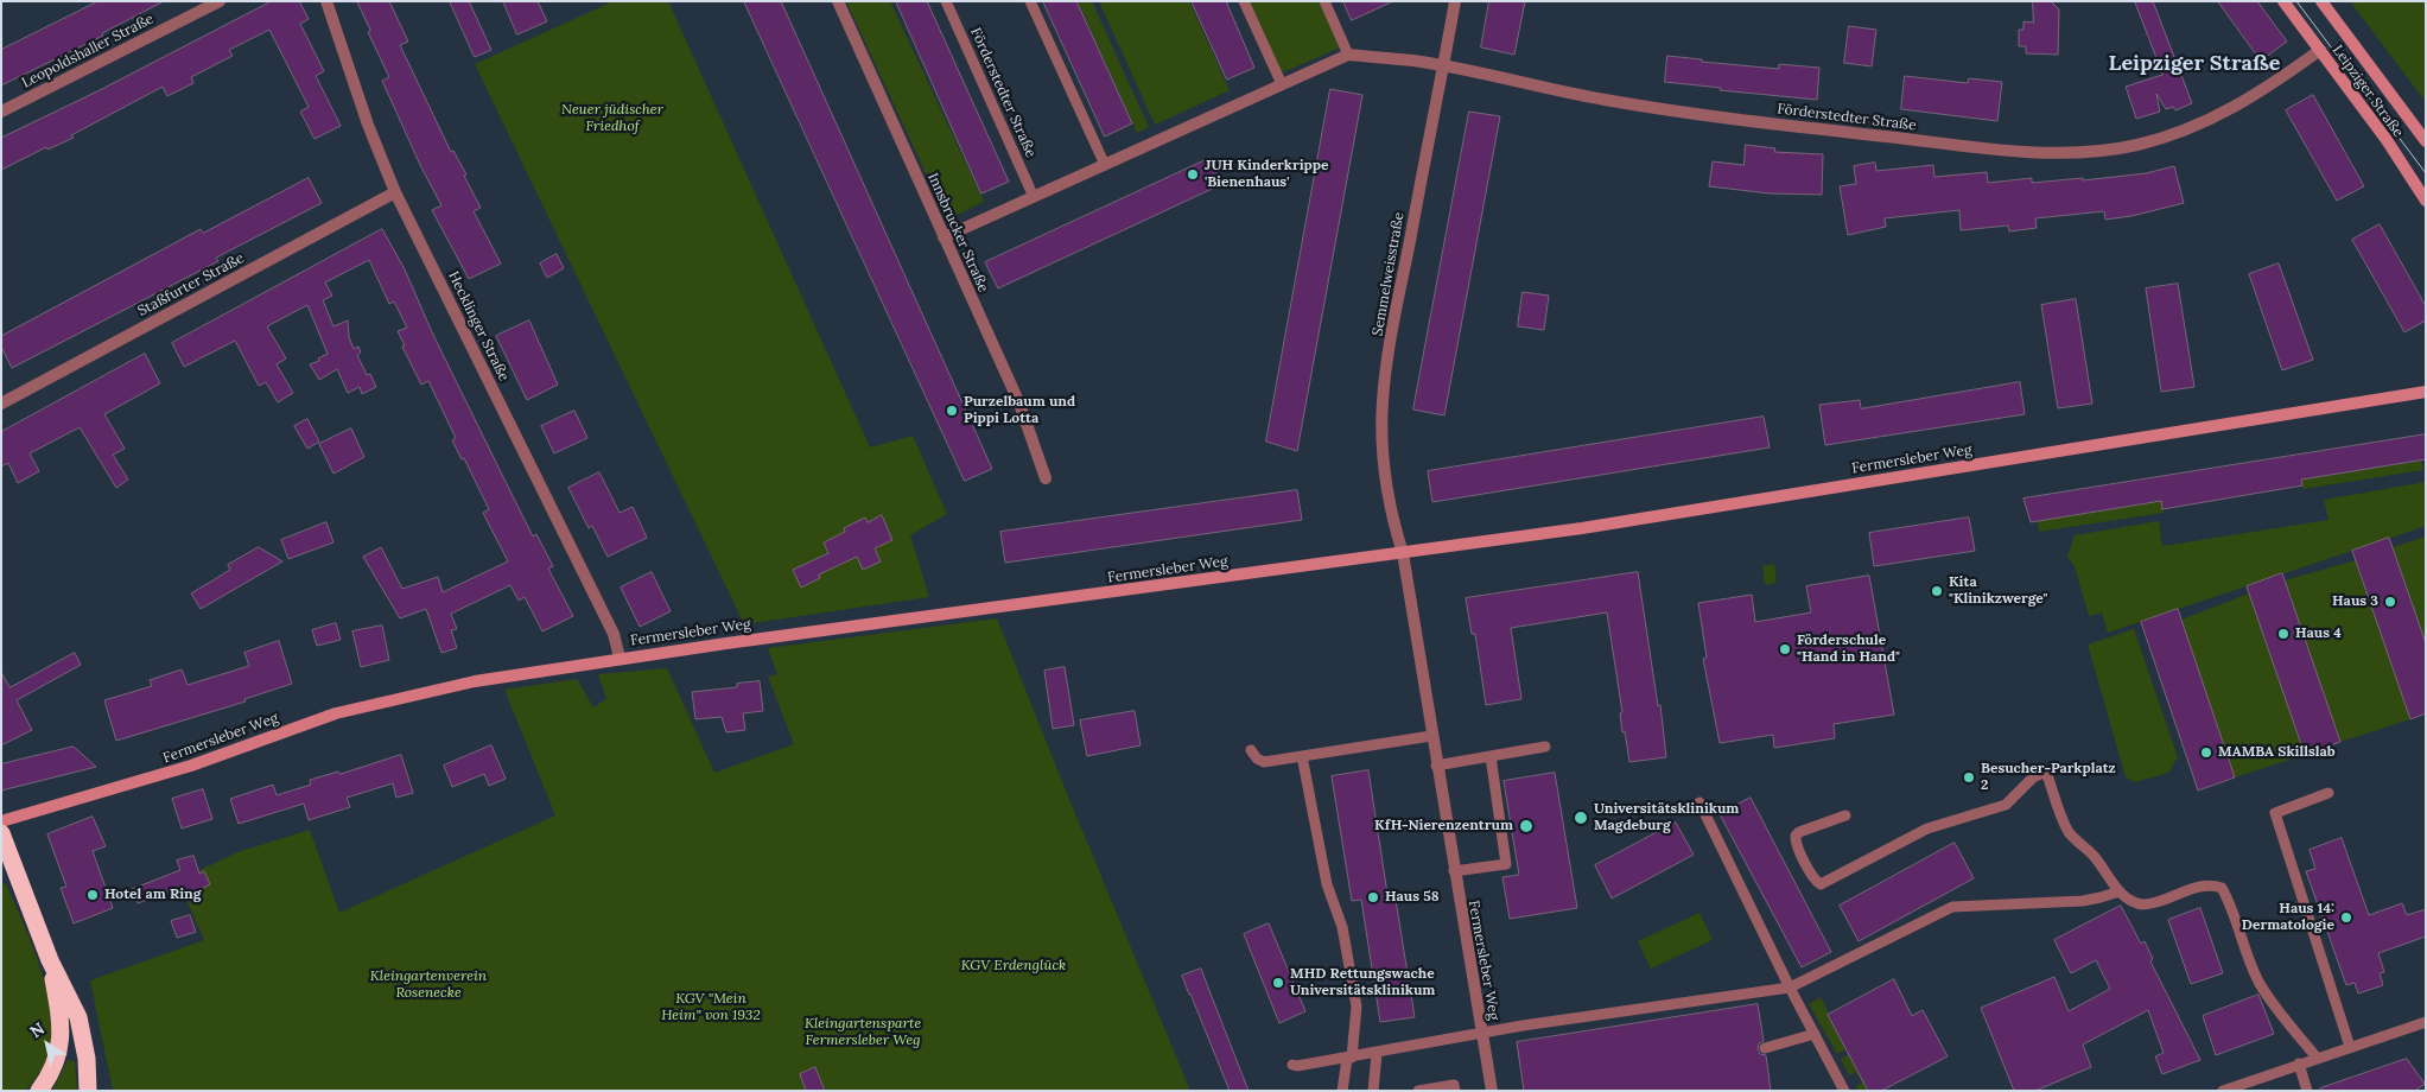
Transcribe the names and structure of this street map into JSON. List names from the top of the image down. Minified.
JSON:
{"streets":{"street":["Leopoldshaller Straße","Leipziger Straße","Förderstedter Straße","Innsbrucker Straße","Semmelweisstraße","Staßfurter Straße","Hecklinger Straße","Fermersleber Weg"]},"crossings":[["Leipziger Straße","Förderstedter Straße"],["Förderstedter Straße","Innsbrucker Straße"],["Förderstedter Straße","Semmelweisstraße"],["Semmelweisstraße","Fermersleber Weg"],["Staßfurter Straße","Hecklinger Straße"],["Hecklinger Straße","Fermersleber Weg"]],"districts":["Leipziger Straße"],"parks":["Neuer jüdischer Friedhof","KGV Erdenglück","Kleingartenverein Rosenecke","KGV \"Mein Heim\" von 1932","Kleingartensparte Fermersleber Weg"],"places":["JUH Kinderkrippe 'Bienenhaus'","Purzelbaum und Pippi Lotta","Kita \"Klinikzwerge\"","Haus 3","Haus 4","Förderschule \"Hand in Hand\"","MAMBA Skillslab","Besucher-Parkplatz 2","Universitätsklinikum Magdeburg","KfH-Nierenzentrum","Hotel am Ring","Haus 58","Haus 14: Dermatologie","MHD Rettungswache Universitätsklinikum"],"north":"top left"}
